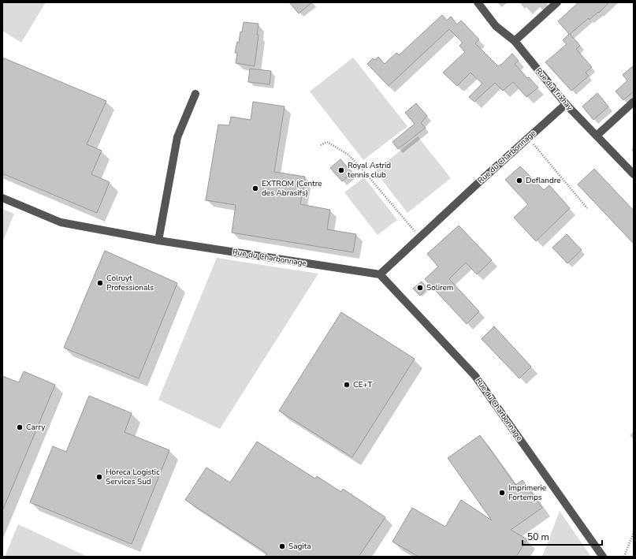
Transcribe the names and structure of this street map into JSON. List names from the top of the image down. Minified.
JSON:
{"streets":{"street":["Rue du Trixhay","Rue du Charbonnage"]},"crossings":[["Rue du Trixhay","Rue du Charbonnage"]],"places":["Royal Astrid tennis club","Deflandre","EXTROM (Centre des Abrasifs)","Colruyt Professionals","Solirem","CE+T","Carry","Horeca Logistic Services Sud","Imprimerie Fortemps","Sagita"],"scale_bar":"50 m"}
